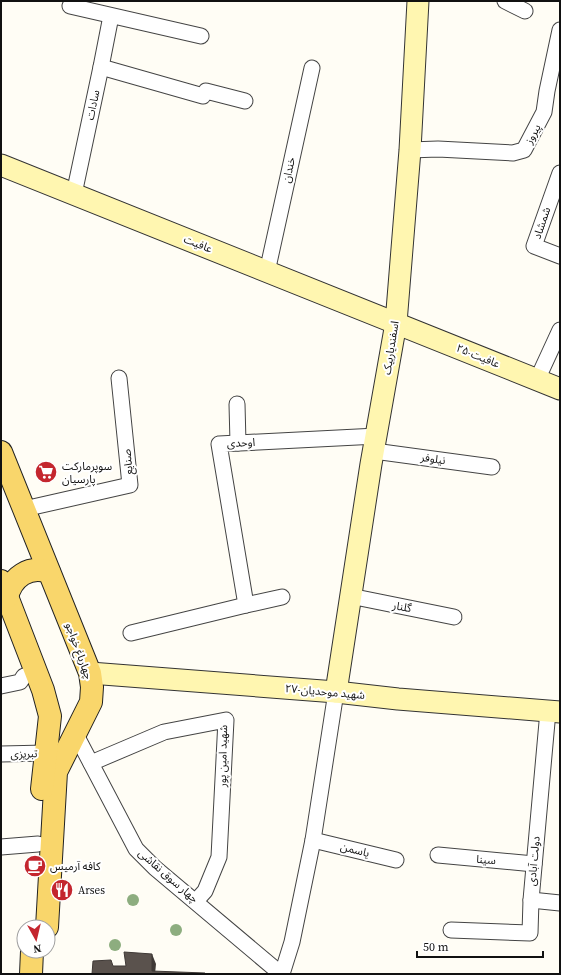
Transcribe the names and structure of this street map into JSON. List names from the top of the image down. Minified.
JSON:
{"streets":{"main road":["چهارباغ خواجو"],"street":["سادات","پیروز","خندان","شمشاد","عافیت","اسفندیاربیک","۲۵-عافیت","اوحدی","نیلوفر","صنایع","گلنار","۲۷-شهید موحدیان","تبریزی","شهید امین پور","یاسمن","سینا","دولت آبادی","چهار سوق نقاشی"]},"crossings":[["سادات","عافیت"],["پیروز","اسفندیاربیک"],["خندان","عافیت"],["عافیت","اسفندیاربیک"],["عافیت","۲۵-عافیت"],["اسفندیاربیک","۲۵-عافیت"],["اسفندیاربیک","اوحدی"],["اسفندیاربیک","نیلوفر"],["اسفندیاربیک","گلنار"],["اسفندیاربیک","۲۷-شهید موحدیان"],["اسفندیاربیک","چهار سوق نقاشی"],["اوحدی","نیلوفر"],["صنایع","چهارباغ خواجو"],["چهارباغ خواجو","۲۷-شهید موحدیان"],["چهارباغ خواجو","چهار سوق نقاشی"],["۲۷-شهید موحدیان","دولت آبادی"],["۲۷-شهید موحدیان","چهار سوق نقاشی"],["شهید امین پور","چهار سوق نقاشی"],["یاسمن","چهار سوق نقاشی"],["سینا","دولت آبادی"]],"places":{"supermarket":["سوپرمارکت پارسیان"],"cafe":["کافه آرمیس"],"restaurant":["Arses"]},"scale_bar":"50 m","north":"bottom"}
